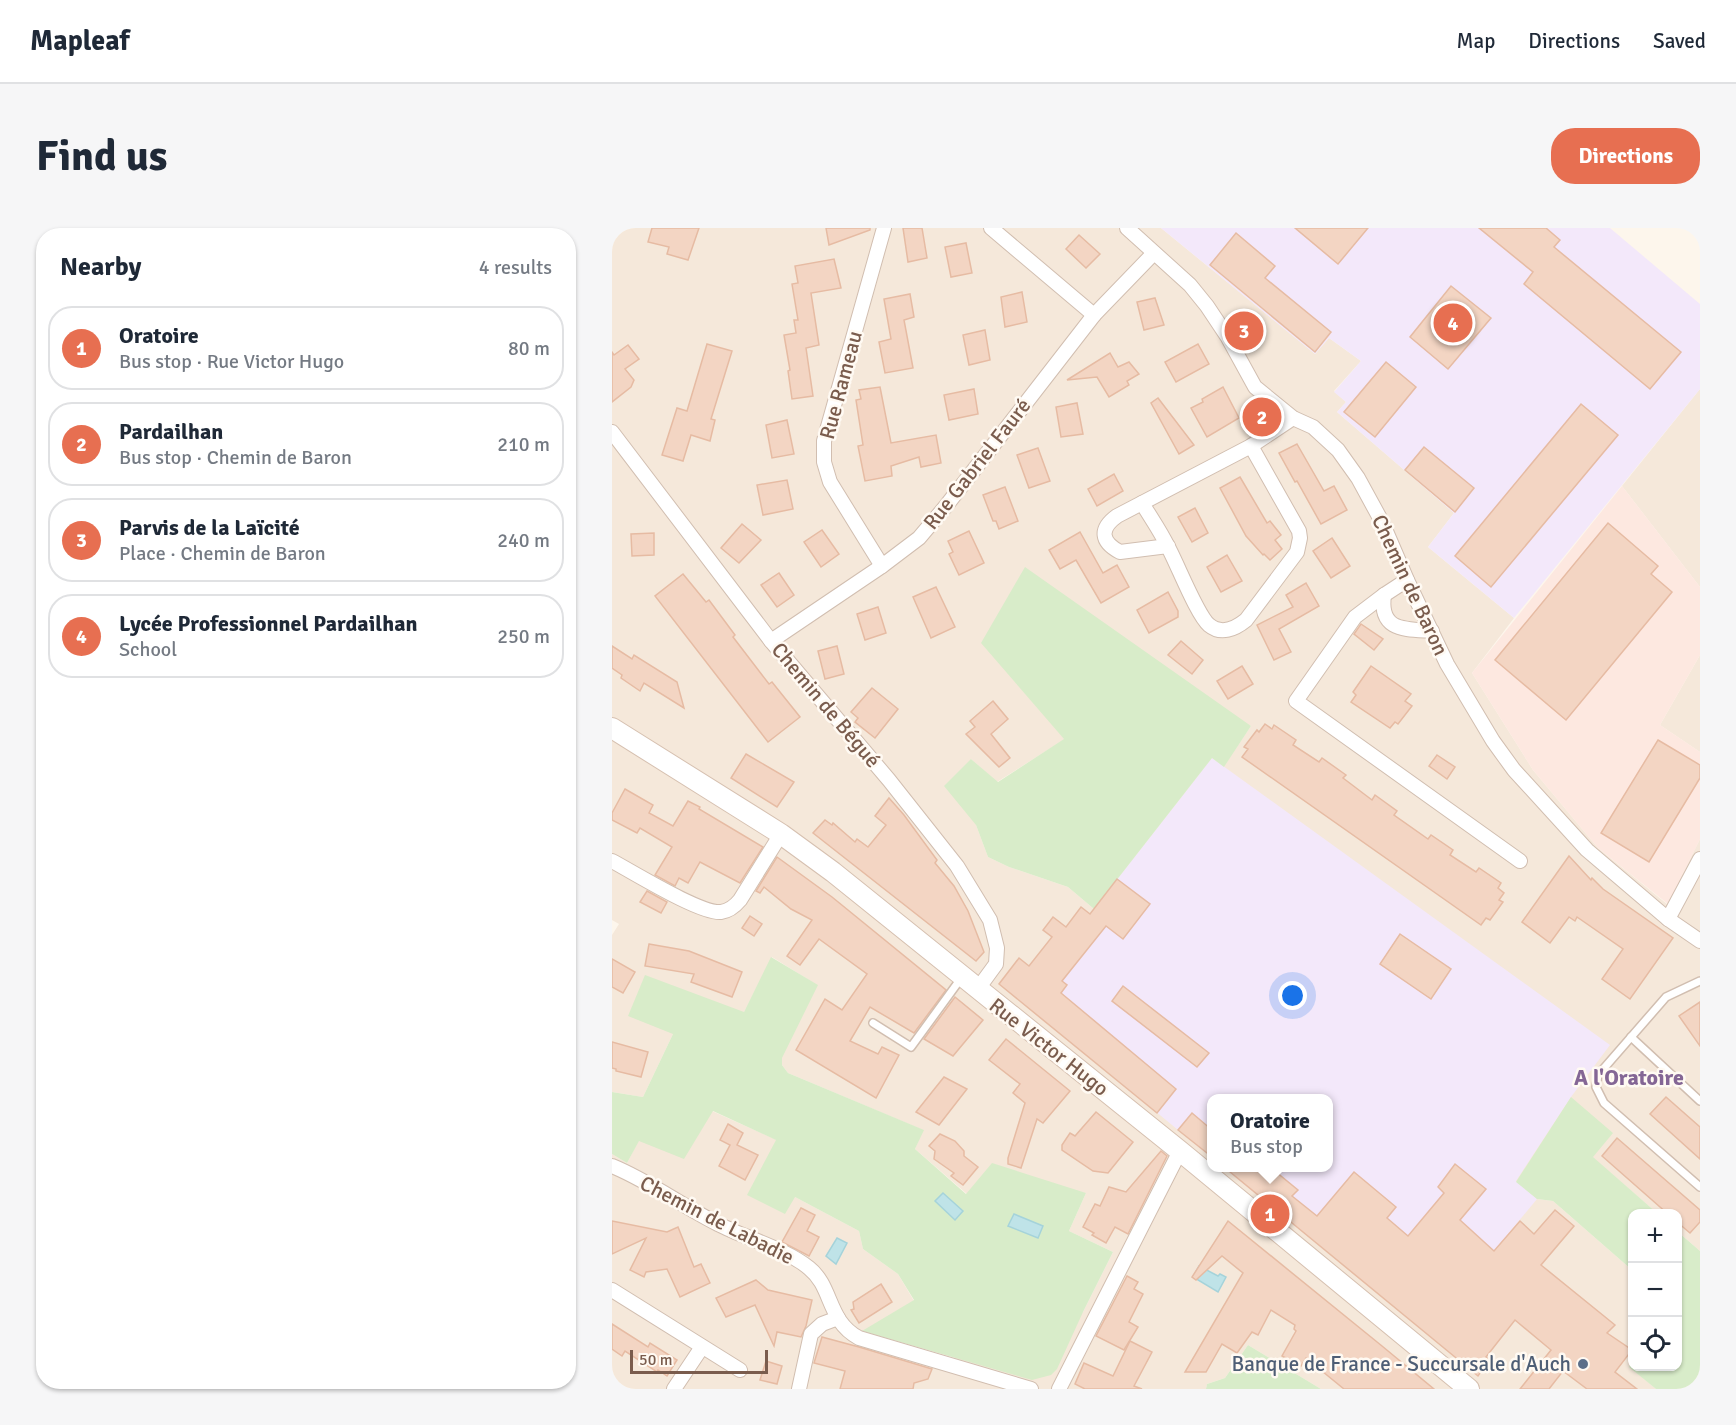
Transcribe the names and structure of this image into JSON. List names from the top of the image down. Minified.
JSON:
{"streets":{"main road":["Rue Victor Hugo"],"street":["Rue Rameau","Rue Gabriel Fauré","Chemin de Baron","Chemin de Bégué","Chemin de Labadie"]},"crossings":[["Rue Rameau","Rue Gabriel Fauré"],["Rue Gabriel Fauré","Chemin de Baron"],["Rue Gabriel Fauré","Chemin de Bégué"],["Chemin de Bégué","Rue Victor Hugo"]],"districts":["A l'Oratoire"],"places":["Banque de France - Succursale d'Auch"],"scale_bar":"50 m","page":{"header":"Mapleaf","nav":["Map","Directions","Saved"],"buttons":"Directions","title":"Find us","heading":["Nearby","4 results"],"pins":["4","3","2","1"],"list":[{"mark":"1","name":"Oratoire","note":"Bus stop · Rue Victor Hugo","value":"80 m"},{"mark":"2","name":"Pardailhan","note":"Bus stop · Chemin de Baron","value":"210 m"},{"mark":"3","name":"Parvis de la Laïcité","note":"Place · Chemin de Baron","value":"240 m"},{"mark":"4","name":"Lycée Professionnel Pardailhan","note":"School","value":"250 m"}],"popup":["Oratoire","Bus stop"],"map_buttons":["+","−"],"scale":"50 m"}}
